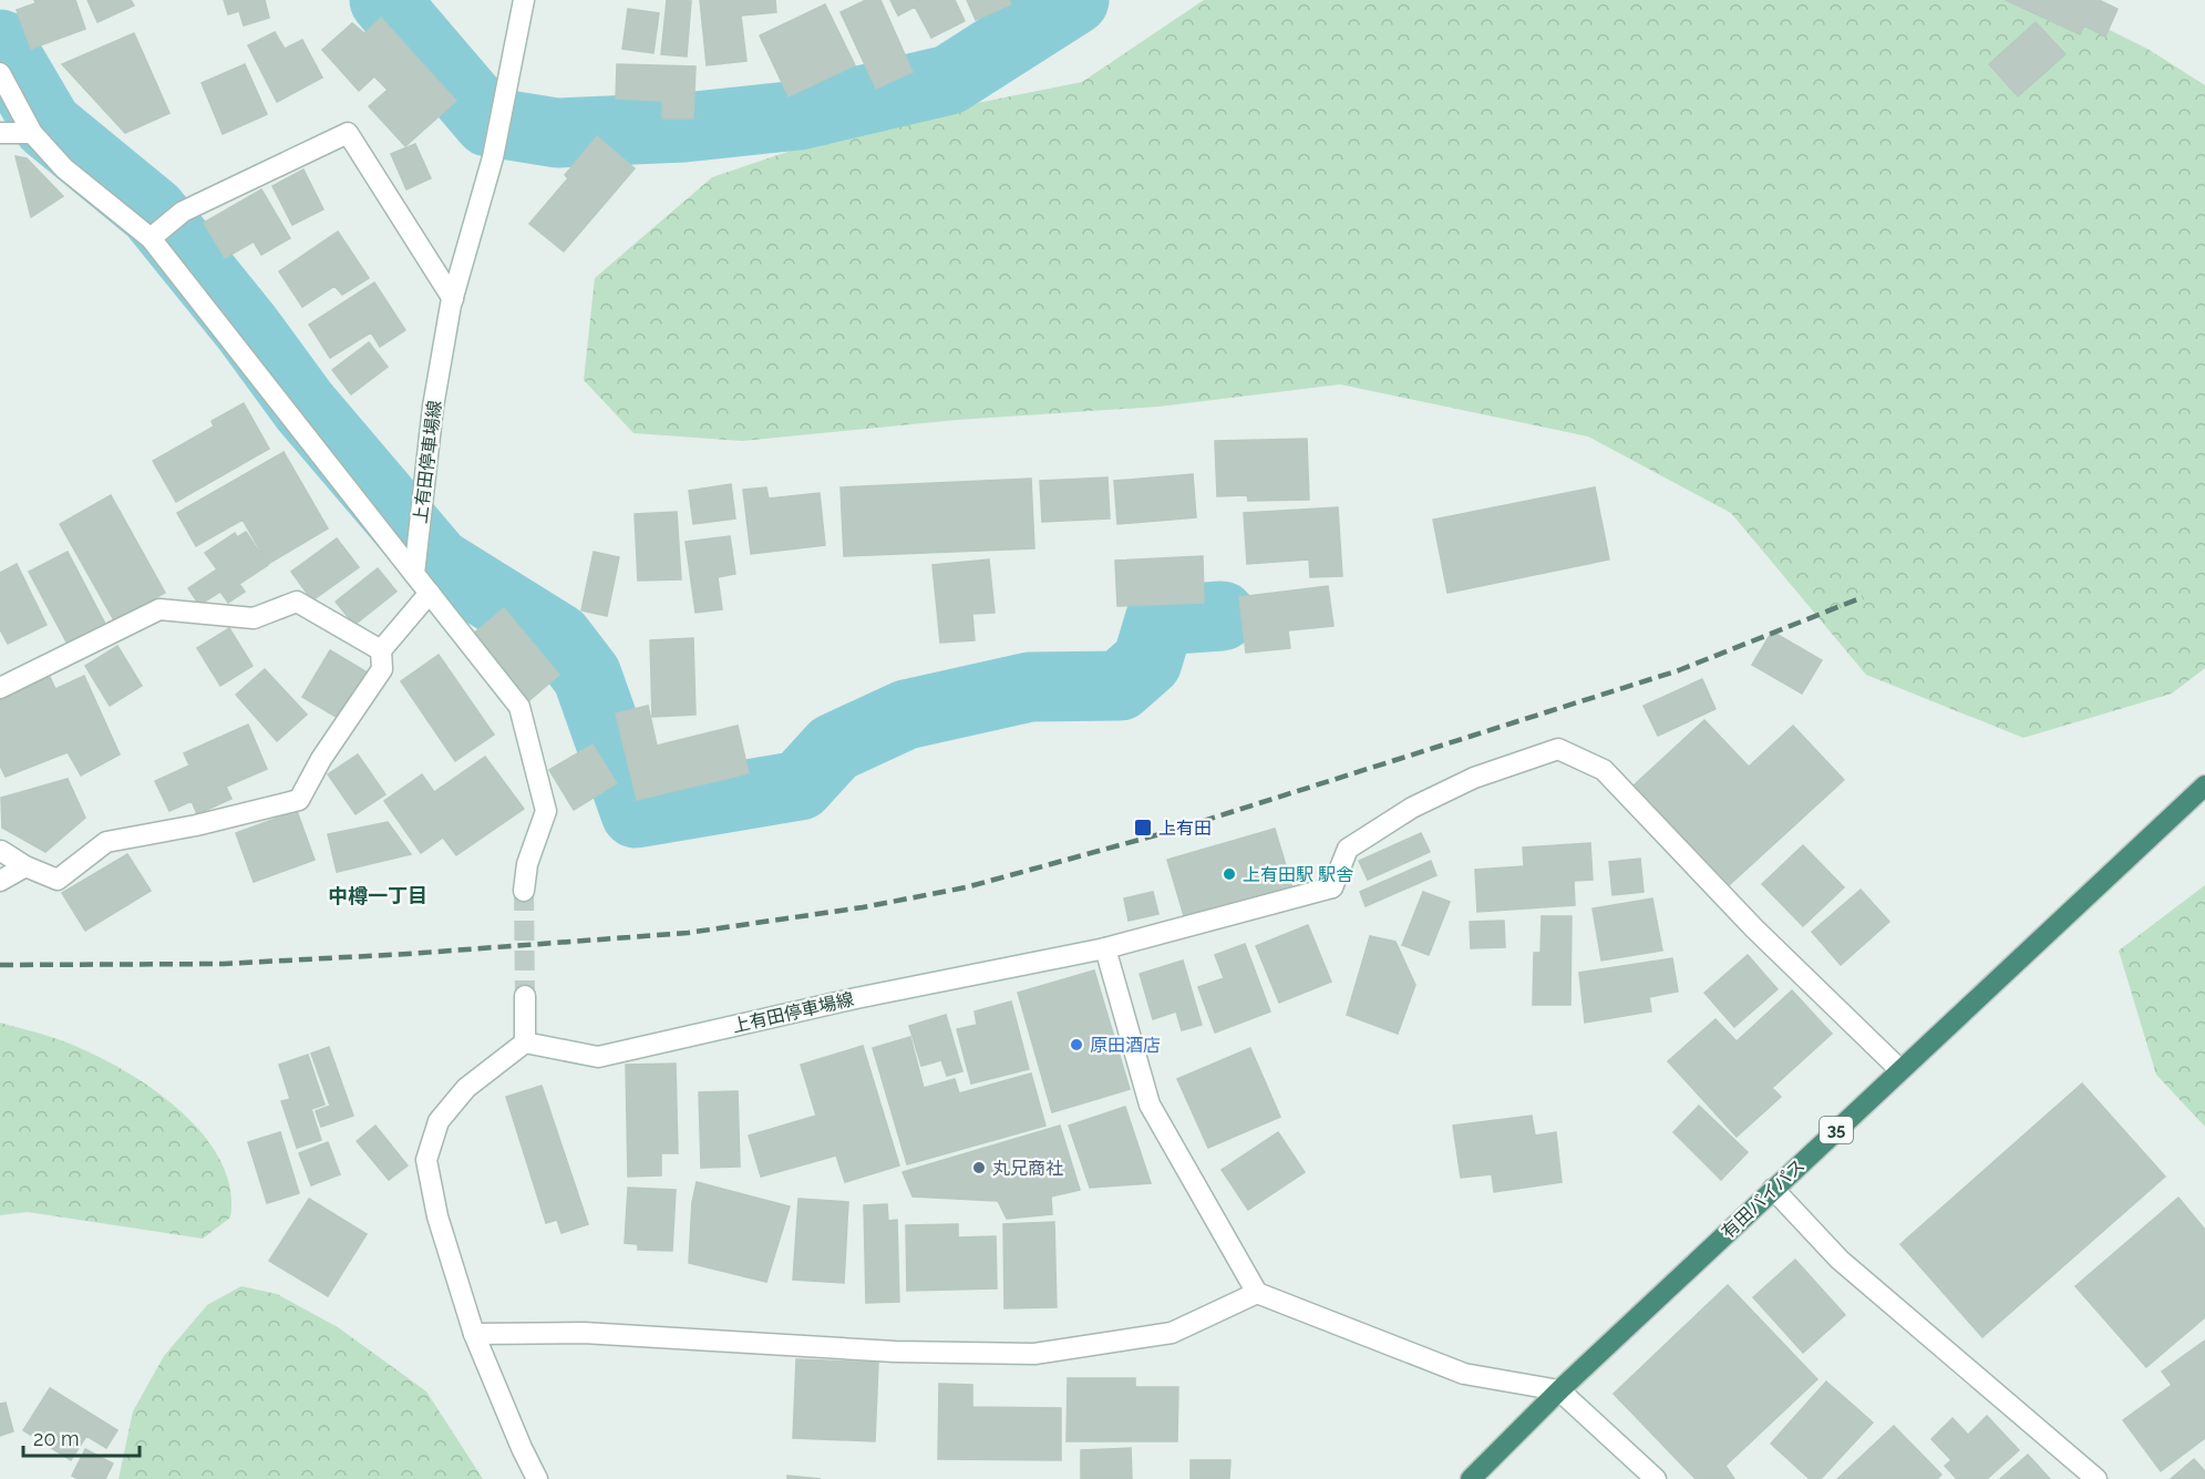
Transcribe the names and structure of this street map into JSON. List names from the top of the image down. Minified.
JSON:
{"streets":{"highway":["35","有田バイパス"],"street":["上有田停車場線"]},"crossings":[["上有田停車場線","有田バイパス"]],"districts":["中樽一丁目"],"places":{"transit":["上有田"],"other":["上有田駅 駅舎","原田酒店","丸兄商社"]},"scale_bar":"20 m"}
